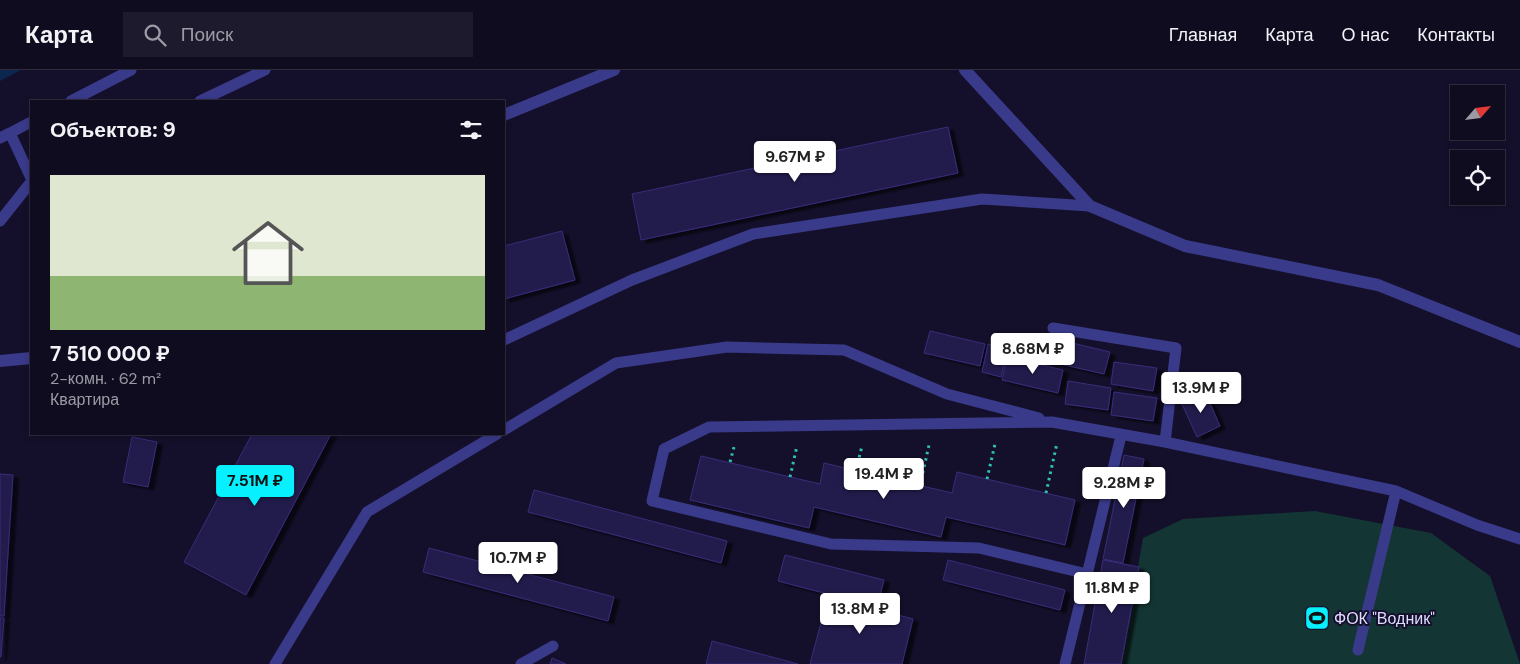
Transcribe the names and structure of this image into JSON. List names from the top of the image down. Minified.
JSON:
{"places":{"sports":["ФОК \"Водник\""]},"north":"top right","page":{"header":"Карта","search":"Поиск","nav":["Главная","Карта","О нас","Контакты"],"heading":"Объектов: 9","price":["9.67M ₽","8.68M ₽","13.9M ₽","19.4M ₽","7.51M ₽","9.28M ₽","10.7M ₽","11.8M ₽","13.8M ₽"],"list":[{"name":"7 510 000 ₽","note":"2-комн. · 62 m² · Квартира"}]}}
